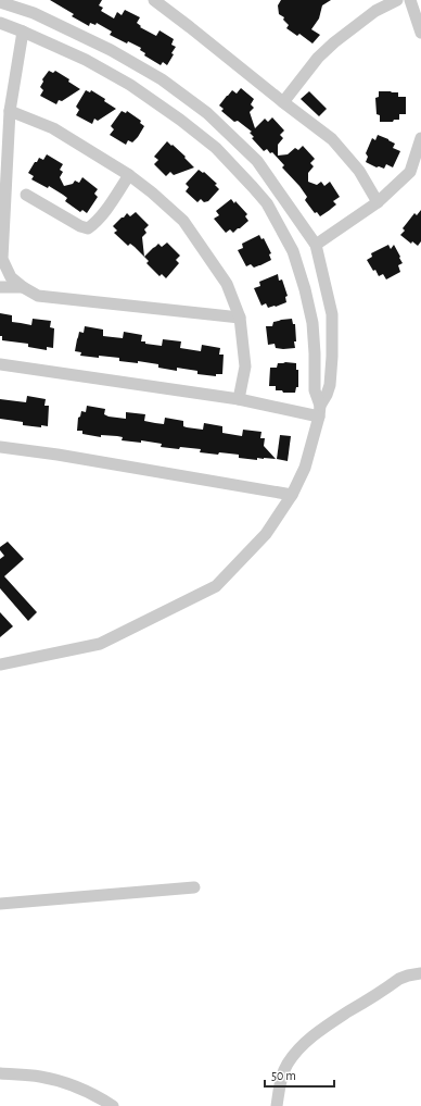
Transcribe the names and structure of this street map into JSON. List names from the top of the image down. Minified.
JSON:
{"scale_bar":"50 m"}
